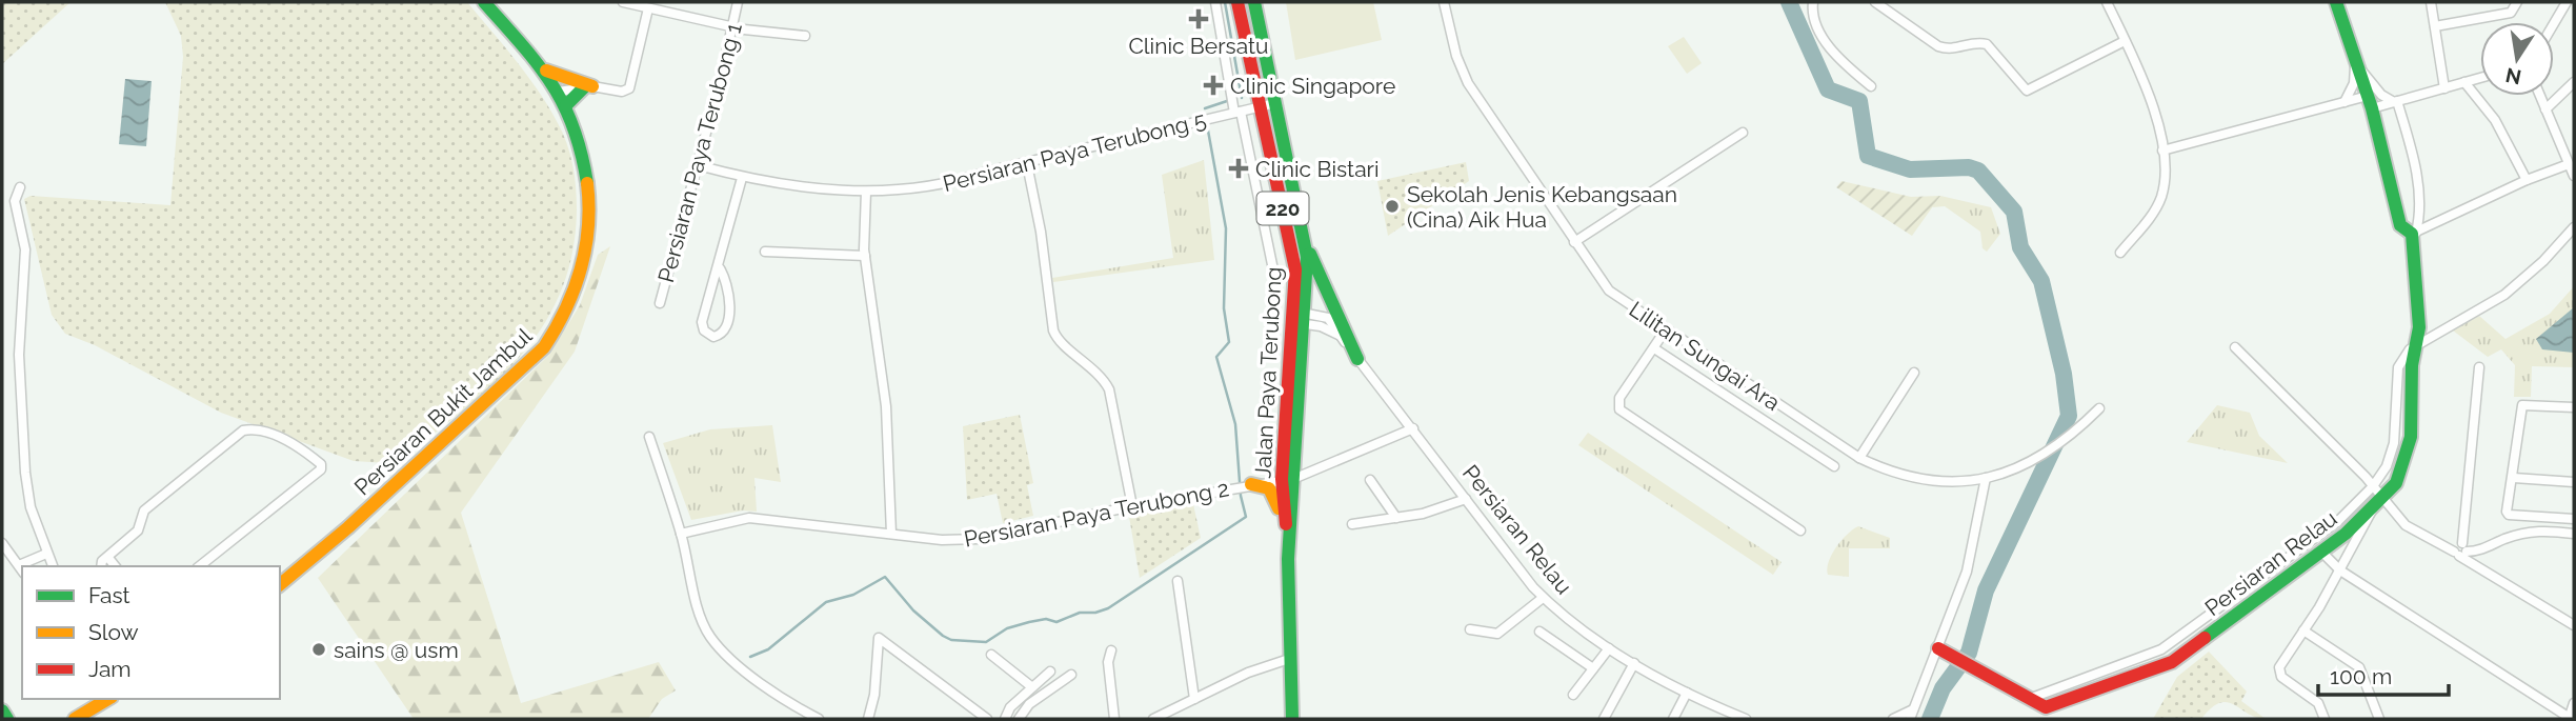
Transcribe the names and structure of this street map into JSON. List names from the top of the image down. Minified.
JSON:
{"streets":{"street":["Persiaran Paya Terubong 5","Persiaran Paya Terubong 1","220","Lilitan Sungai Ara","Jalan Paya Terubong","Persiaran Bukit Jambul","Persiaran Paya Terubong 2","Persiaran Relau"]},"crossings":[["Persiaran Paya Terubong 5","Persiaran Paya Terubong 1"],["Persiaran Paya Terubong 5","Jalan Paya Terubong"],["Jalan Paya Terubong","Persiaran Paya Terubong 2"],["Jalan Paya Terubong","Persiaran Relau"],["Persiaran Paya Terubong 2","Persiaran Relau"]],"places":{"health":["Clinic Bersatu","Clinic Singapore","Clinic Bistari"],"other":["Sekolah Jenis Kebangsaan (Cina) Aik Hua","sains @ usm"]},"legend":["Fast","Slow","Jam"],"scale_bar":"100 m","north":"bottom"}
